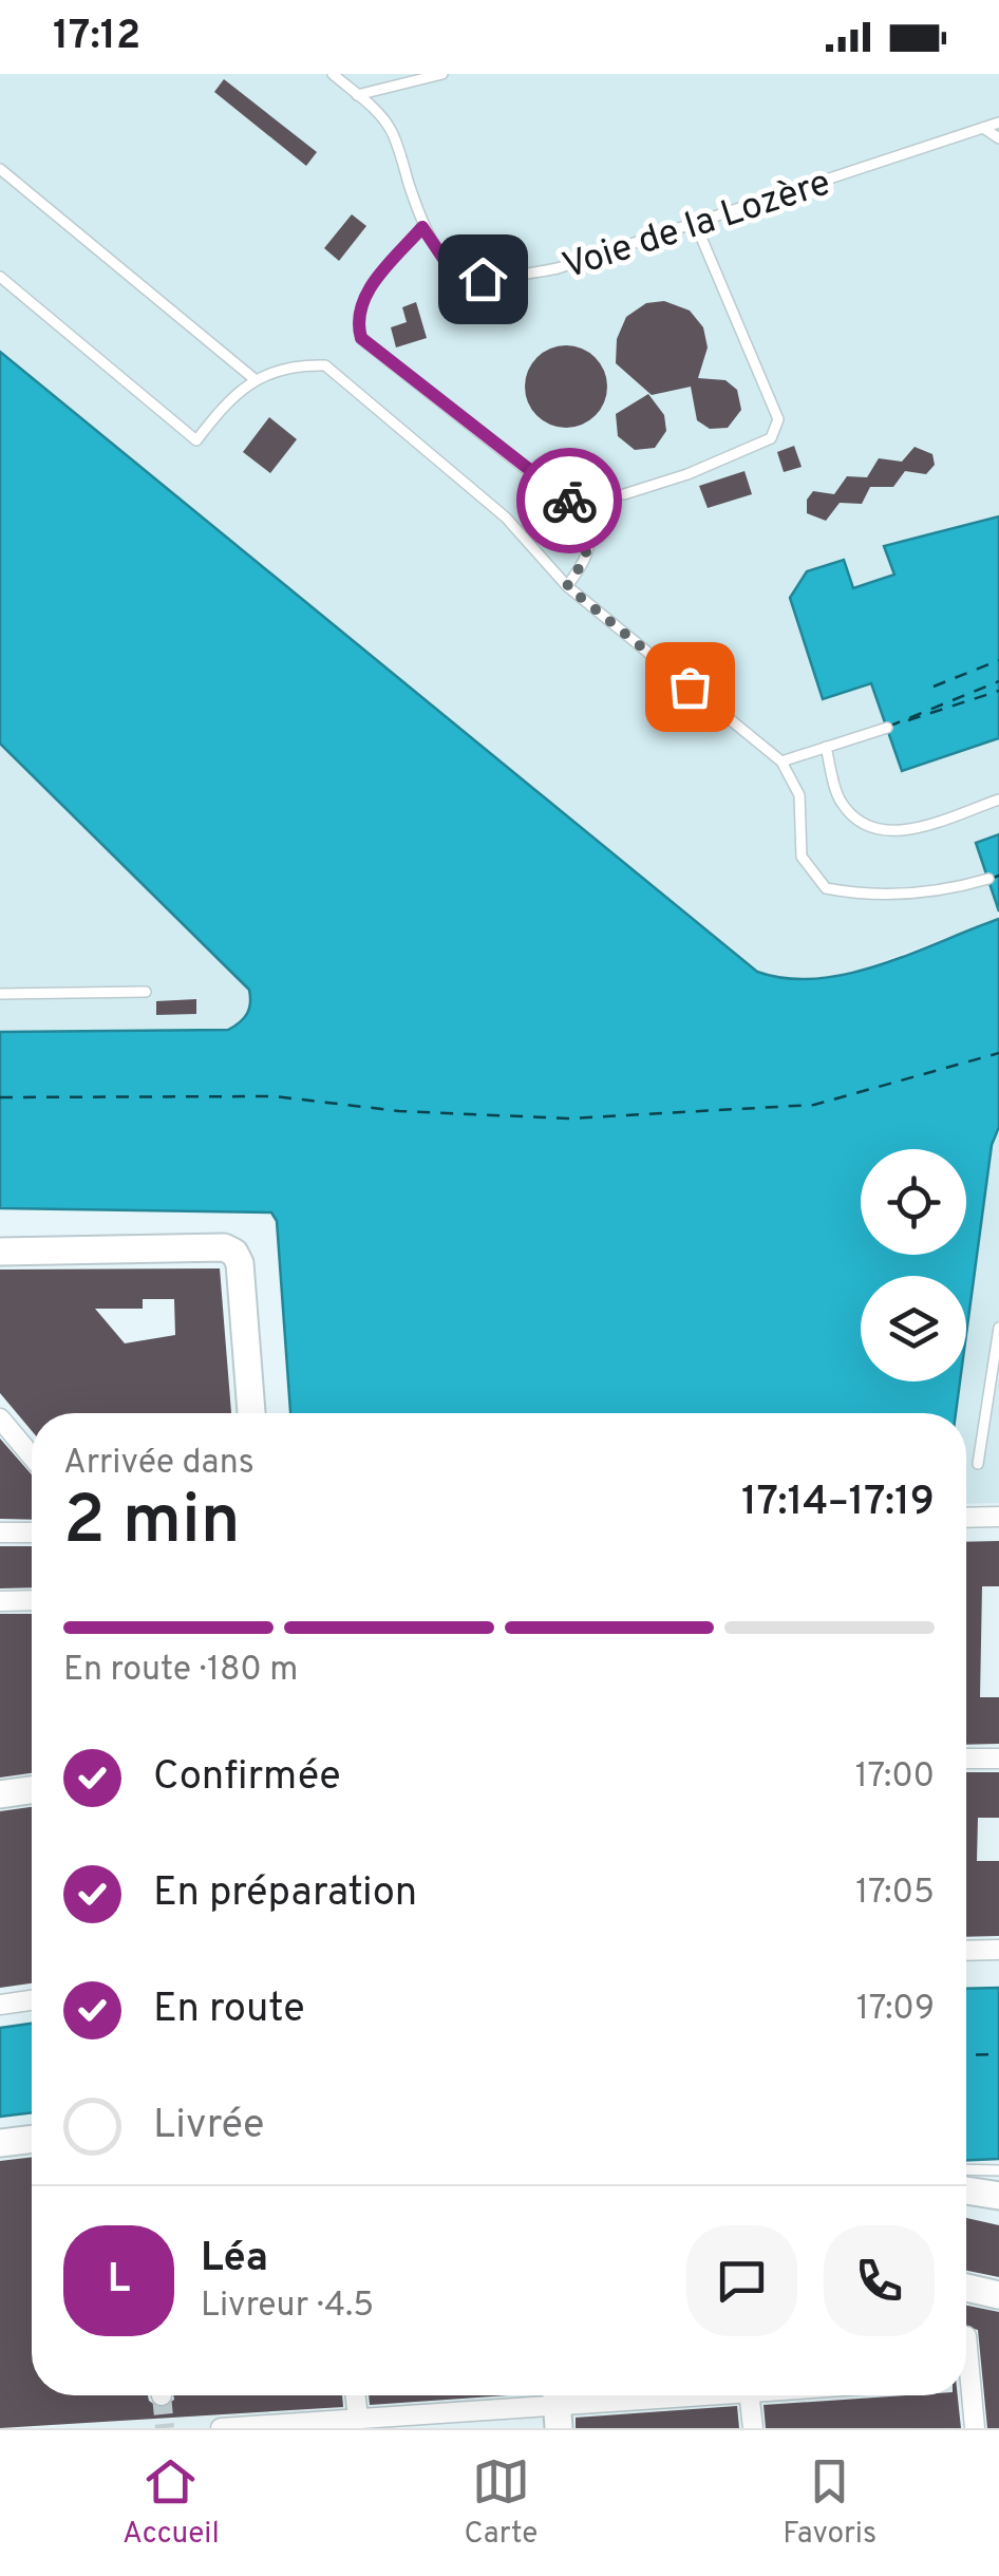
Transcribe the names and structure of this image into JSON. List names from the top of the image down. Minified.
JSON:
{"streets":{"lane":["Voie de la Lozère"]},"page":{"status":"17:12","heading":["2 min","Arrivée dans","17:14–17:19"],"panel":["Léa","Livreur · 4.5"],"bar":"En route · 180 m","list":[["Confirmée","17:00"],["En préparation","17:05"],["En route","17:09"],"Livrée"],"round":"L","tabs":["Accueil","Carte","Favoris"]}}
